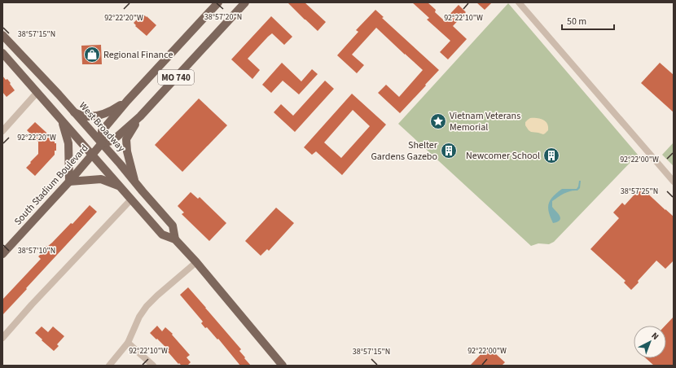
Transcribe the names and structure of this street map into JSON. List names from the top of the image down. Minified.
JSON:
{"streets":{"main road":["MO 740","West Broadway","South Stadium Boulevard"]},"crossings":[["MO 740","West Broadway"],["MO 740","South Stadium Boulevard"],["West Broadway","South Stadium Boulevard"]],"places":{"shop":["Regional Finance"],"place":["Vietnam Veterans Memorial"],"building":["Shelter Gardens Gazebo","Newcomer School"]},"scale_bar":"50 m","north":"top right","coordinates":["38°57'20\"N","92°22'20\"W","92°22'10\"W","38°57'15\"N","92°22'00\"W","38°57'25\"N","38°57'10\"N"]}
